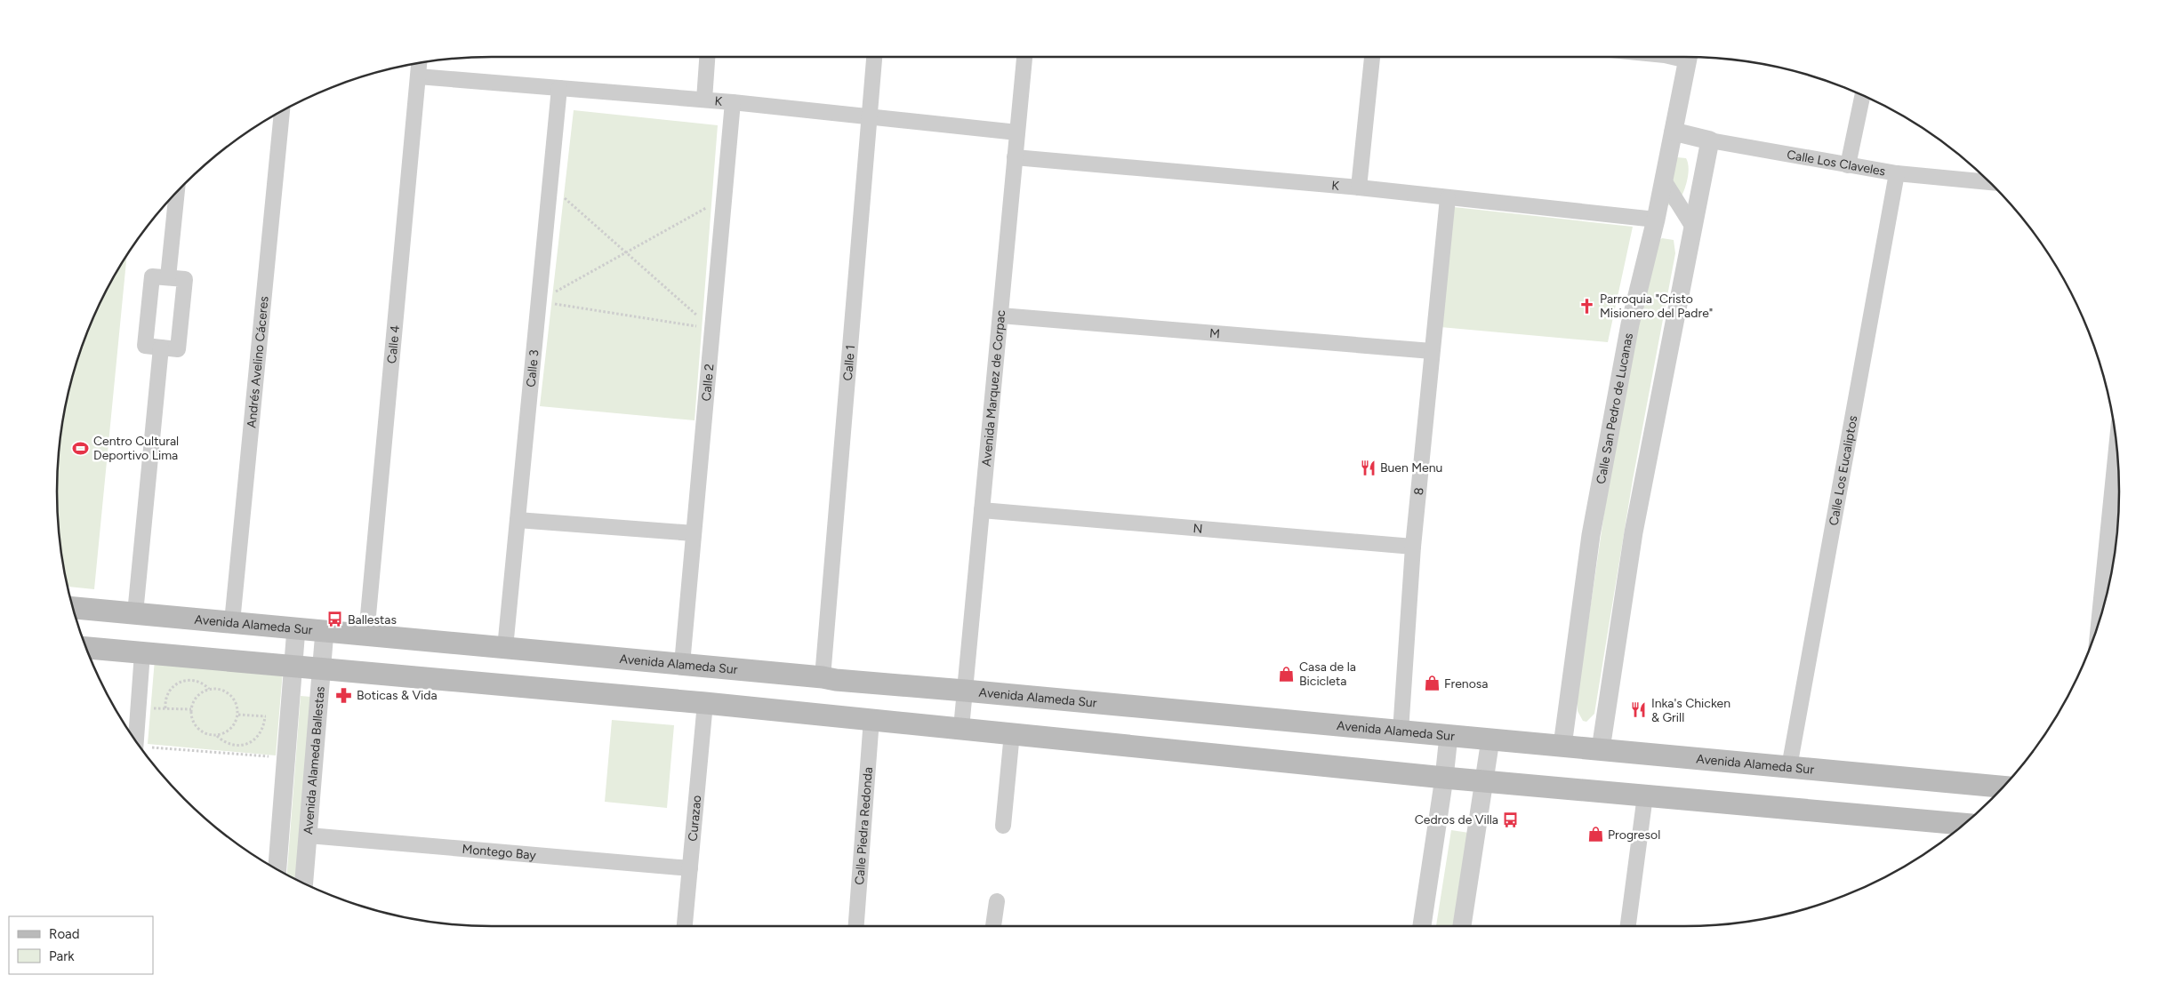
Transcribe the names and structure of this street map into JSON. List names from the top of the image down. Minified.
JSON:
{"streets":{"main road":["Avenida Alameda Sur"],"street":["K","Calle Los Claveles","M","Calle 4","Andrés Avelino Cáceres","Calle 1","Calle 3","Calle 2","Avenida Marquez de Corpac","Calle San Pedro de Lucanas","Calle Los Eucaliptos","8","N","Avenida Alameda Ballestas","Curazao","Calle Piedra Redonda","Montego Bay"]},"crossings":[["K","Calle 4"],["K","Calle 1"],["K","Calle 3"],["K","Calle 2"],["K","Avenida Marquez de Corpac"],["K","Calle San Pedro de Lucanas"],["K","8"],["Calle Los Claveles","Calle San Pedro de Lucanas"],["Calle Los Claveles","Calle Los Eucaliptos"],["M","Avenida Marquez de Corpac"],["M","8"],["Calle 4","Avenida Alameda Sur"],["Andrés Avelino Cáceres","Avenida Alameda Sur"],["Calle 1","Avenida Alameda Sur"],["Calle 3","Avenida Alameda Sur"],["Calle 2","Avenida Alameda Sur"],["Avenida Marquez de Corpac","N"],["Avenida Marquez de Corpac","Avenida Alameda Sur"],["Calle San Pedro de Lucanas","Avenida Alameda Sur"],["Calle Los Eucaliptos","Avenida Alameda Sur"],["8","N"],["8","Avenida Alameda Sur"],["Avenida Alameda Sur","Avenida Alameda Ballestas"],["Avenida Alameda Ballestas","Montego Bay"],["Curazao","Montego Bay"]],"places":{"church":["Parroquia \"Cristo Misionero del Padre\""],"sports":["Centro Cultural Deportivo Lima"],"restaurant":["Buen Menu","Inka's Chicken & Grill"],"bus stop":["Ballestas","Cedros de Villa"],"shop":["Casa de la Bicicleta","Frenosa","Progresol"],"pharmacy":["Boticas & Vida"]},"legend":["Road","Park"]}
